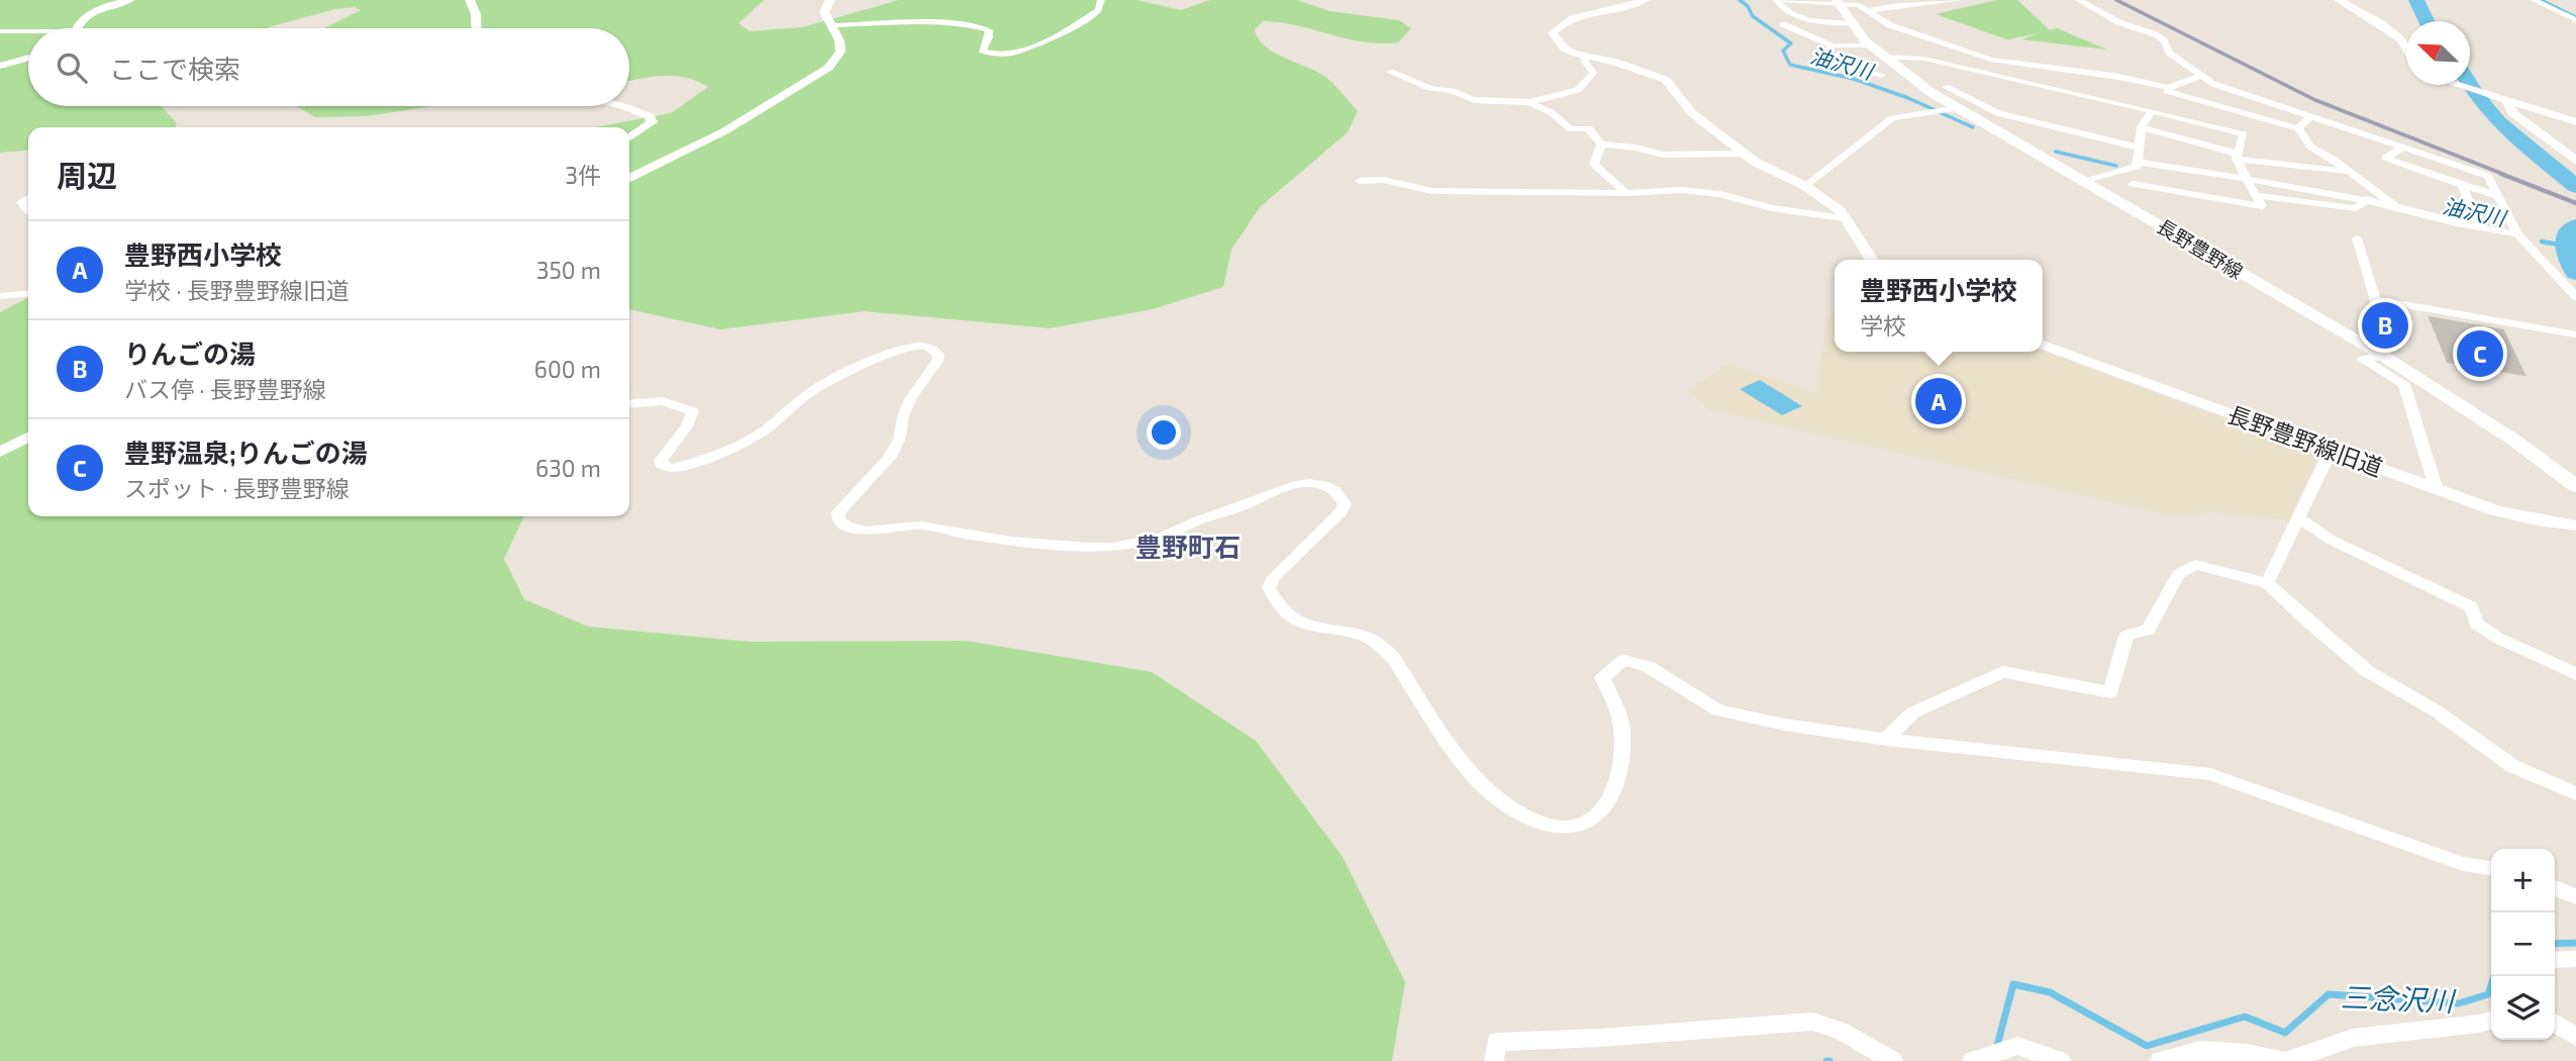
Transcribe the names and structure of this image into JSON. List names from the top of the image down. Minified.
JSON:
{"streets":{"main road":["長野豊野線"],"street":["長野豊野線旧道"]},"districts":["豊野町石"],"water":["油沢川","三念沢川"],"north":"top left","page":{"search":"ここで検索","heading":["周辺","3件"],"list":[{"mark":"A","name":"豊野西小学校","note":"学校 · 長野豊野線旧道","value":"350 m"},{"mark":"B","name":"りんごの湯","note":"バス停 · 長野豊野線","value":"600 m"},{"mark":"C","name":"豊野温泉;りんごの湯","note":"スポット · 長野豊野線","value":"630 m"}],"popup":["豊野西小学校","学校"],"pins":["B","C","A"],"map_buttons":["+","−"]}}
